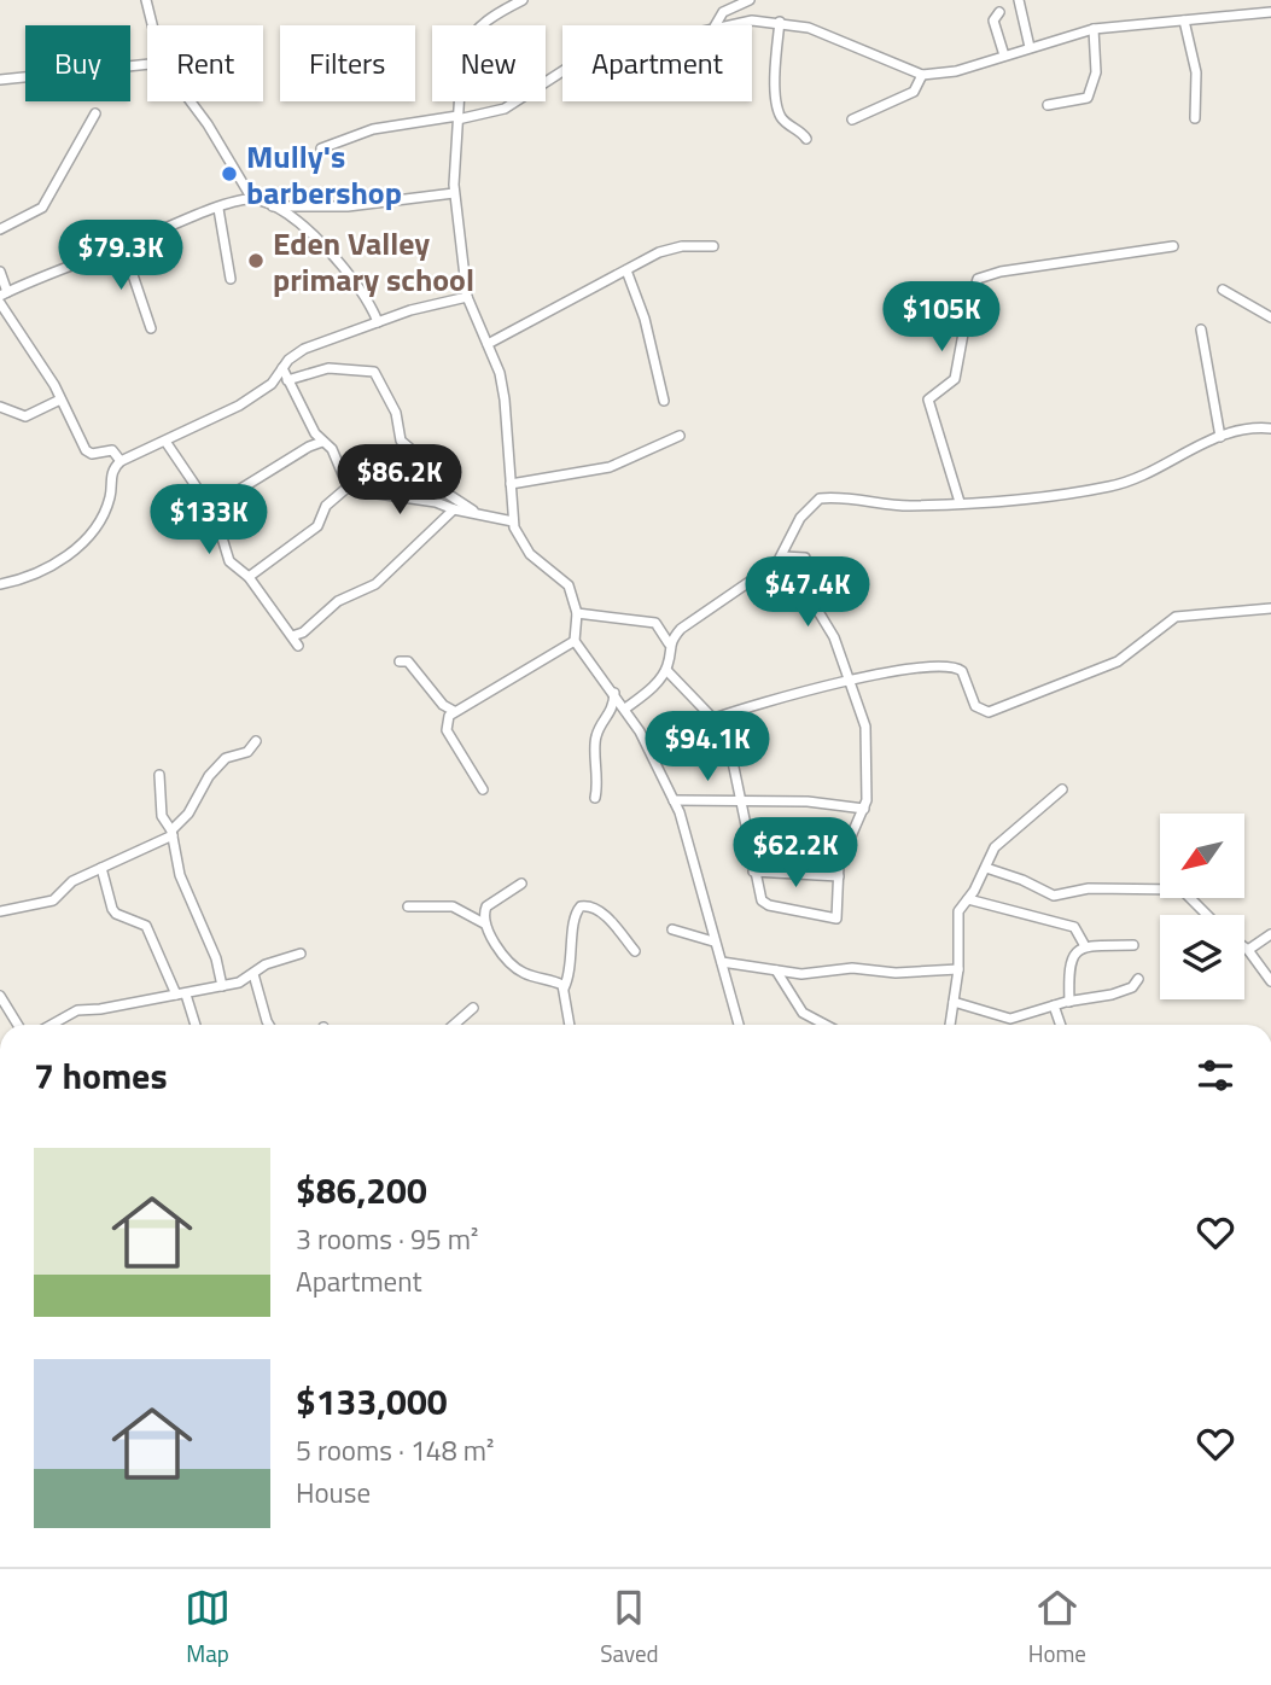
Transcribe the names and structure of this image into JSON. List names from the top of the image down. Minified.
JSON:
{"places":["Mully's barbershop","Eden Valley primary school"],"north":"bottom left","page":{"chip":["Buy","Rent","Filters","New","Apartment"],"price":["$79.3K","$105K","$86.2K","$133K","$47.4K","$94.1K","$62.2K"],"heading":"7 homes","list":[{"name":"$86,200","note":"3 rooms · 95 m² · Apartment"},{"name":"$133,000","note":"5 rooms · 148 m² · House"}],"tabs":["Map","Saved","Home"]}}
